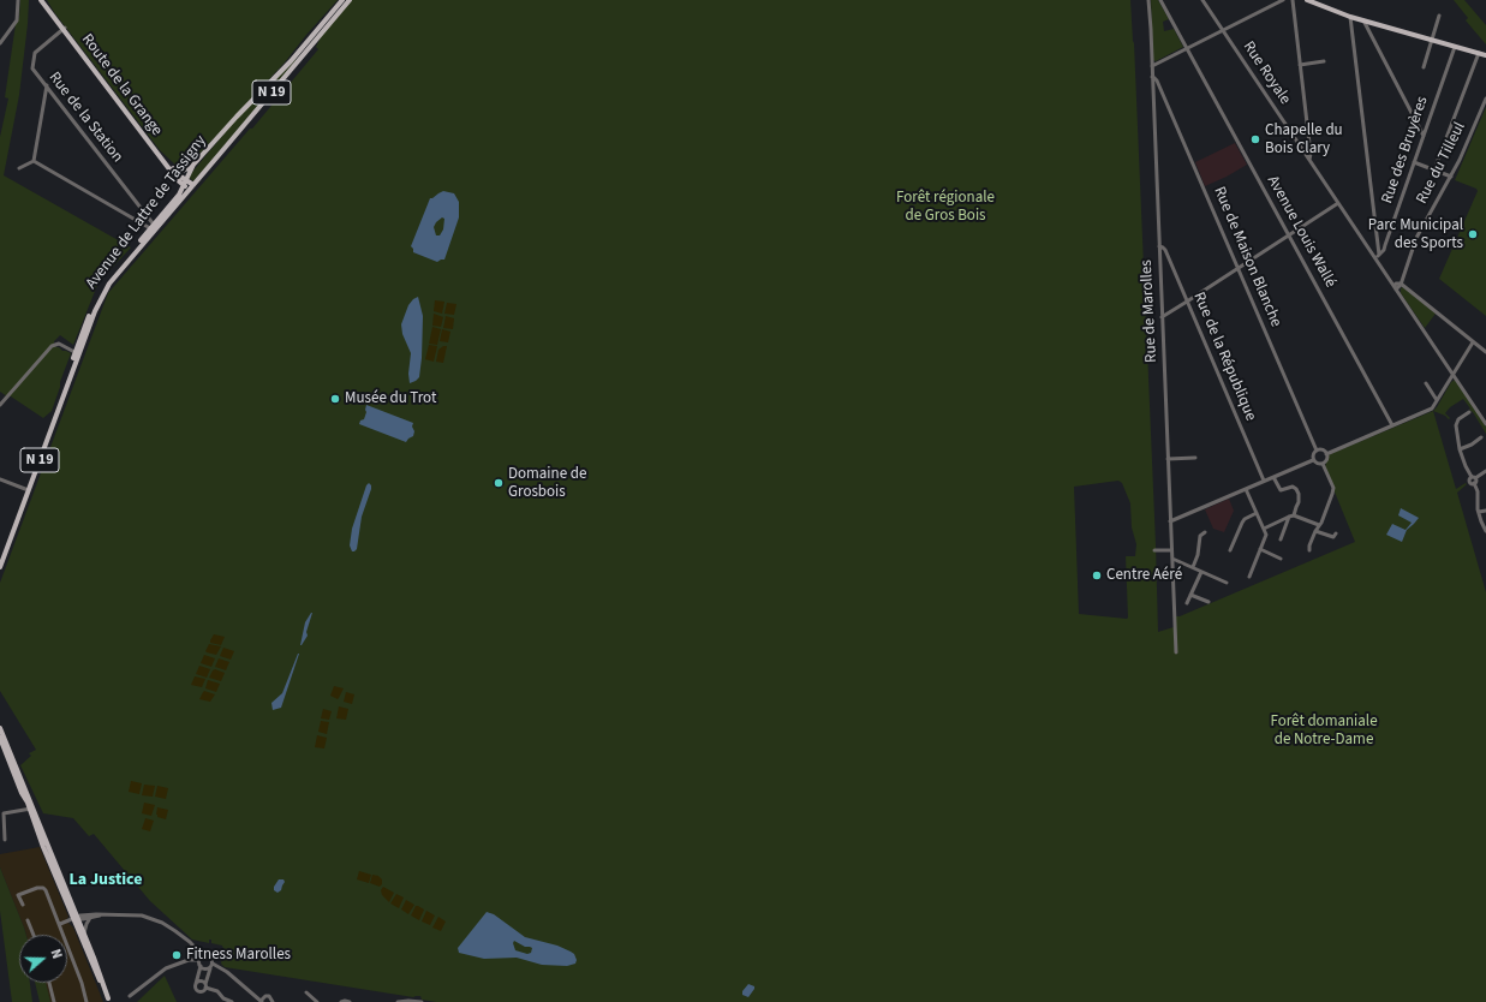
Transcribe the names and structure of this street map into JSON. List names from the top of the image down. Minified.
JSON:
{"streets":{"main road":["Route de la Grange","N 19","Avenue de Lattre de Tassigny"],"street":["Rue Royale","Rue de la Station","Rue des Bruyères","Rue du Tilleul","Avenue Louis Wallé","Rue de Maison Blanche","Rue de Marolles","Rue de la République"]},"crossings":[["Rue Royale","Rue des Bruyères"],["Rue Royale","Rue du Tilleul"],["Route de la Grange","Rue de la Station"],["Route de la Grange","Avenue de Lattre de Tassigny"],["N 19","Avenue de Lattre de Tassigny"],["Rue de la Station","Avenue de Lattre de Tassigny"],["Rue de Maison Blanche","Rue de Marolles"],["Rue de Marolles","Rue de la République"]],"districts":["La Justice"],"parks":["Forêt régionale de Gros Bois","Forêt domaniale de Notre-Dame"],"places":["Chapelle du Bois Clary","Parc Municipal des Sports","Musée du Trot","Domaine de Grosbois","Centre Aéré","Fitness Marolles"],"north":"right"}
